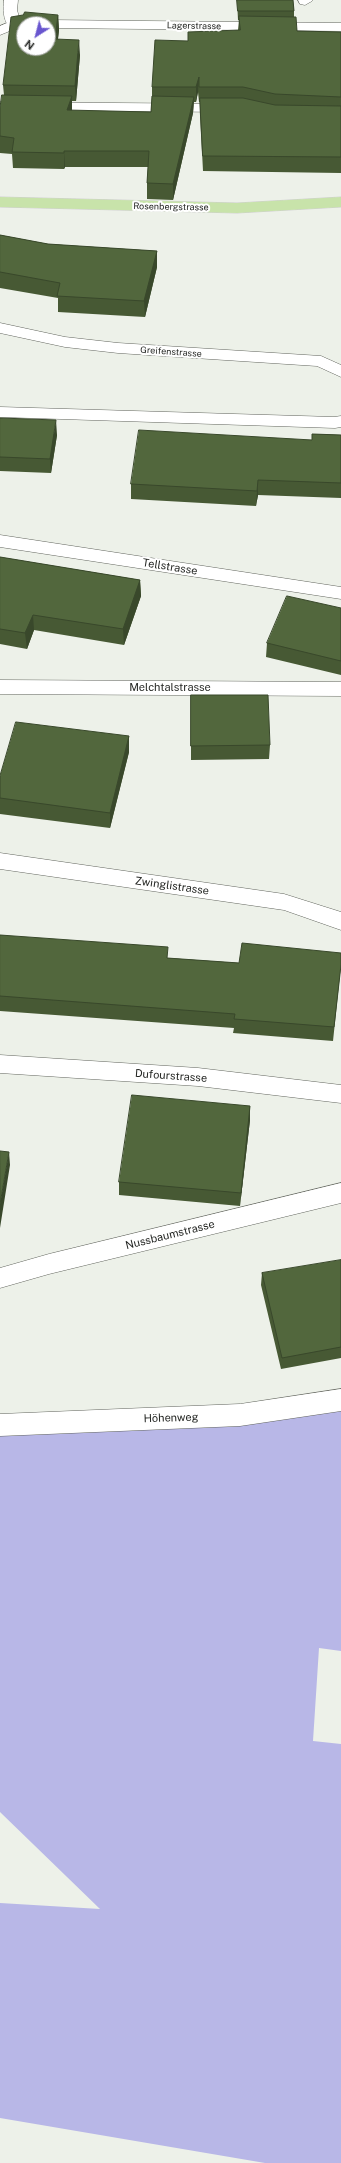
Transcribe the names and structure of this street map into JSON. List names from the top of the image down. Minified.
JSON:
{"streets":{"main road":["Rosenbergstrasse"],"street":["Lagerstrasse","Greifenstrasse","Tellstrasse","Melchtalstrasse","Zwinglistrasse","Dufourstrasse","Nussbaumstrasse","Höhenweg"]},"north":"bottom left"}
